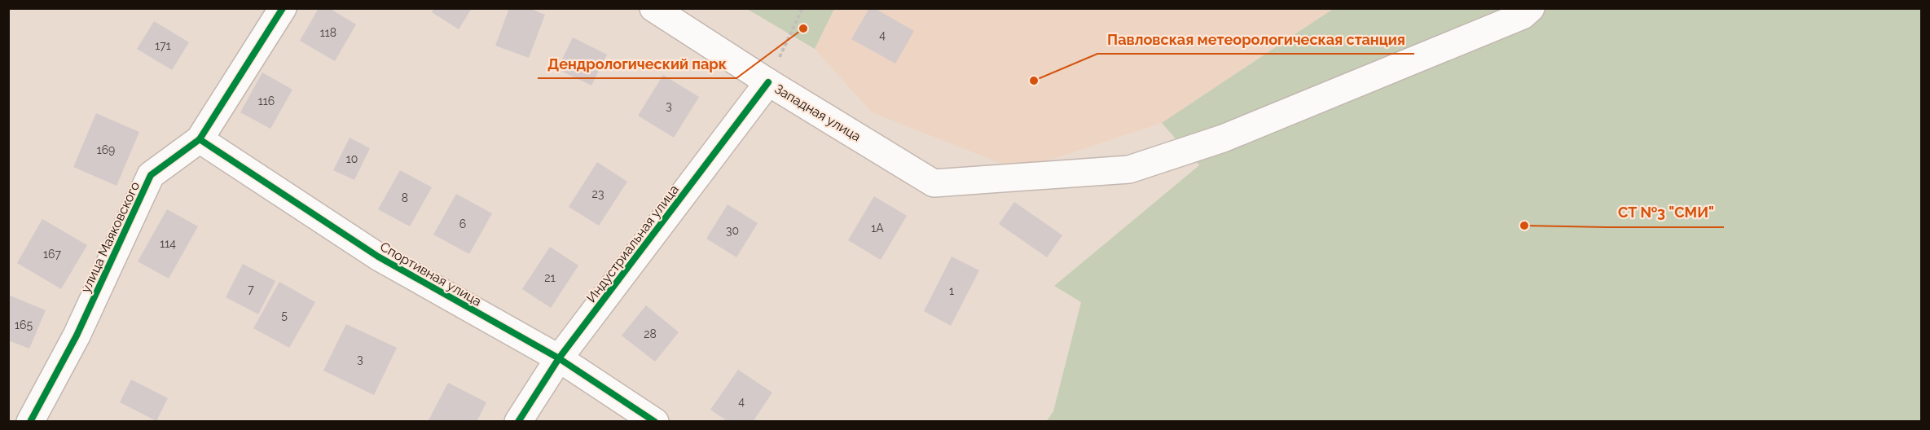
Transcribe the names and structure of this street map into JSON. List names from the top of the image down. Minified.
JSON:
{"streets":{"street":["Западная улица","улица Маяковского","Индустриальная улица","Спортивная улица"]},"crossings":[["Западная улица","Индустриальная улица"],["улица Маяковского","Спортивная улица"],["Индустриальная улица","Спортивная улица"]],"places":["Дендрологический парк","Павловская метеорологическая станция","СТ №3 \"СМИ\""],"house_numbers":["118","4","171","116","3","169","10","23","8","6","1А","30","114","167","21","7","1","5","165","28","3","4"]}
